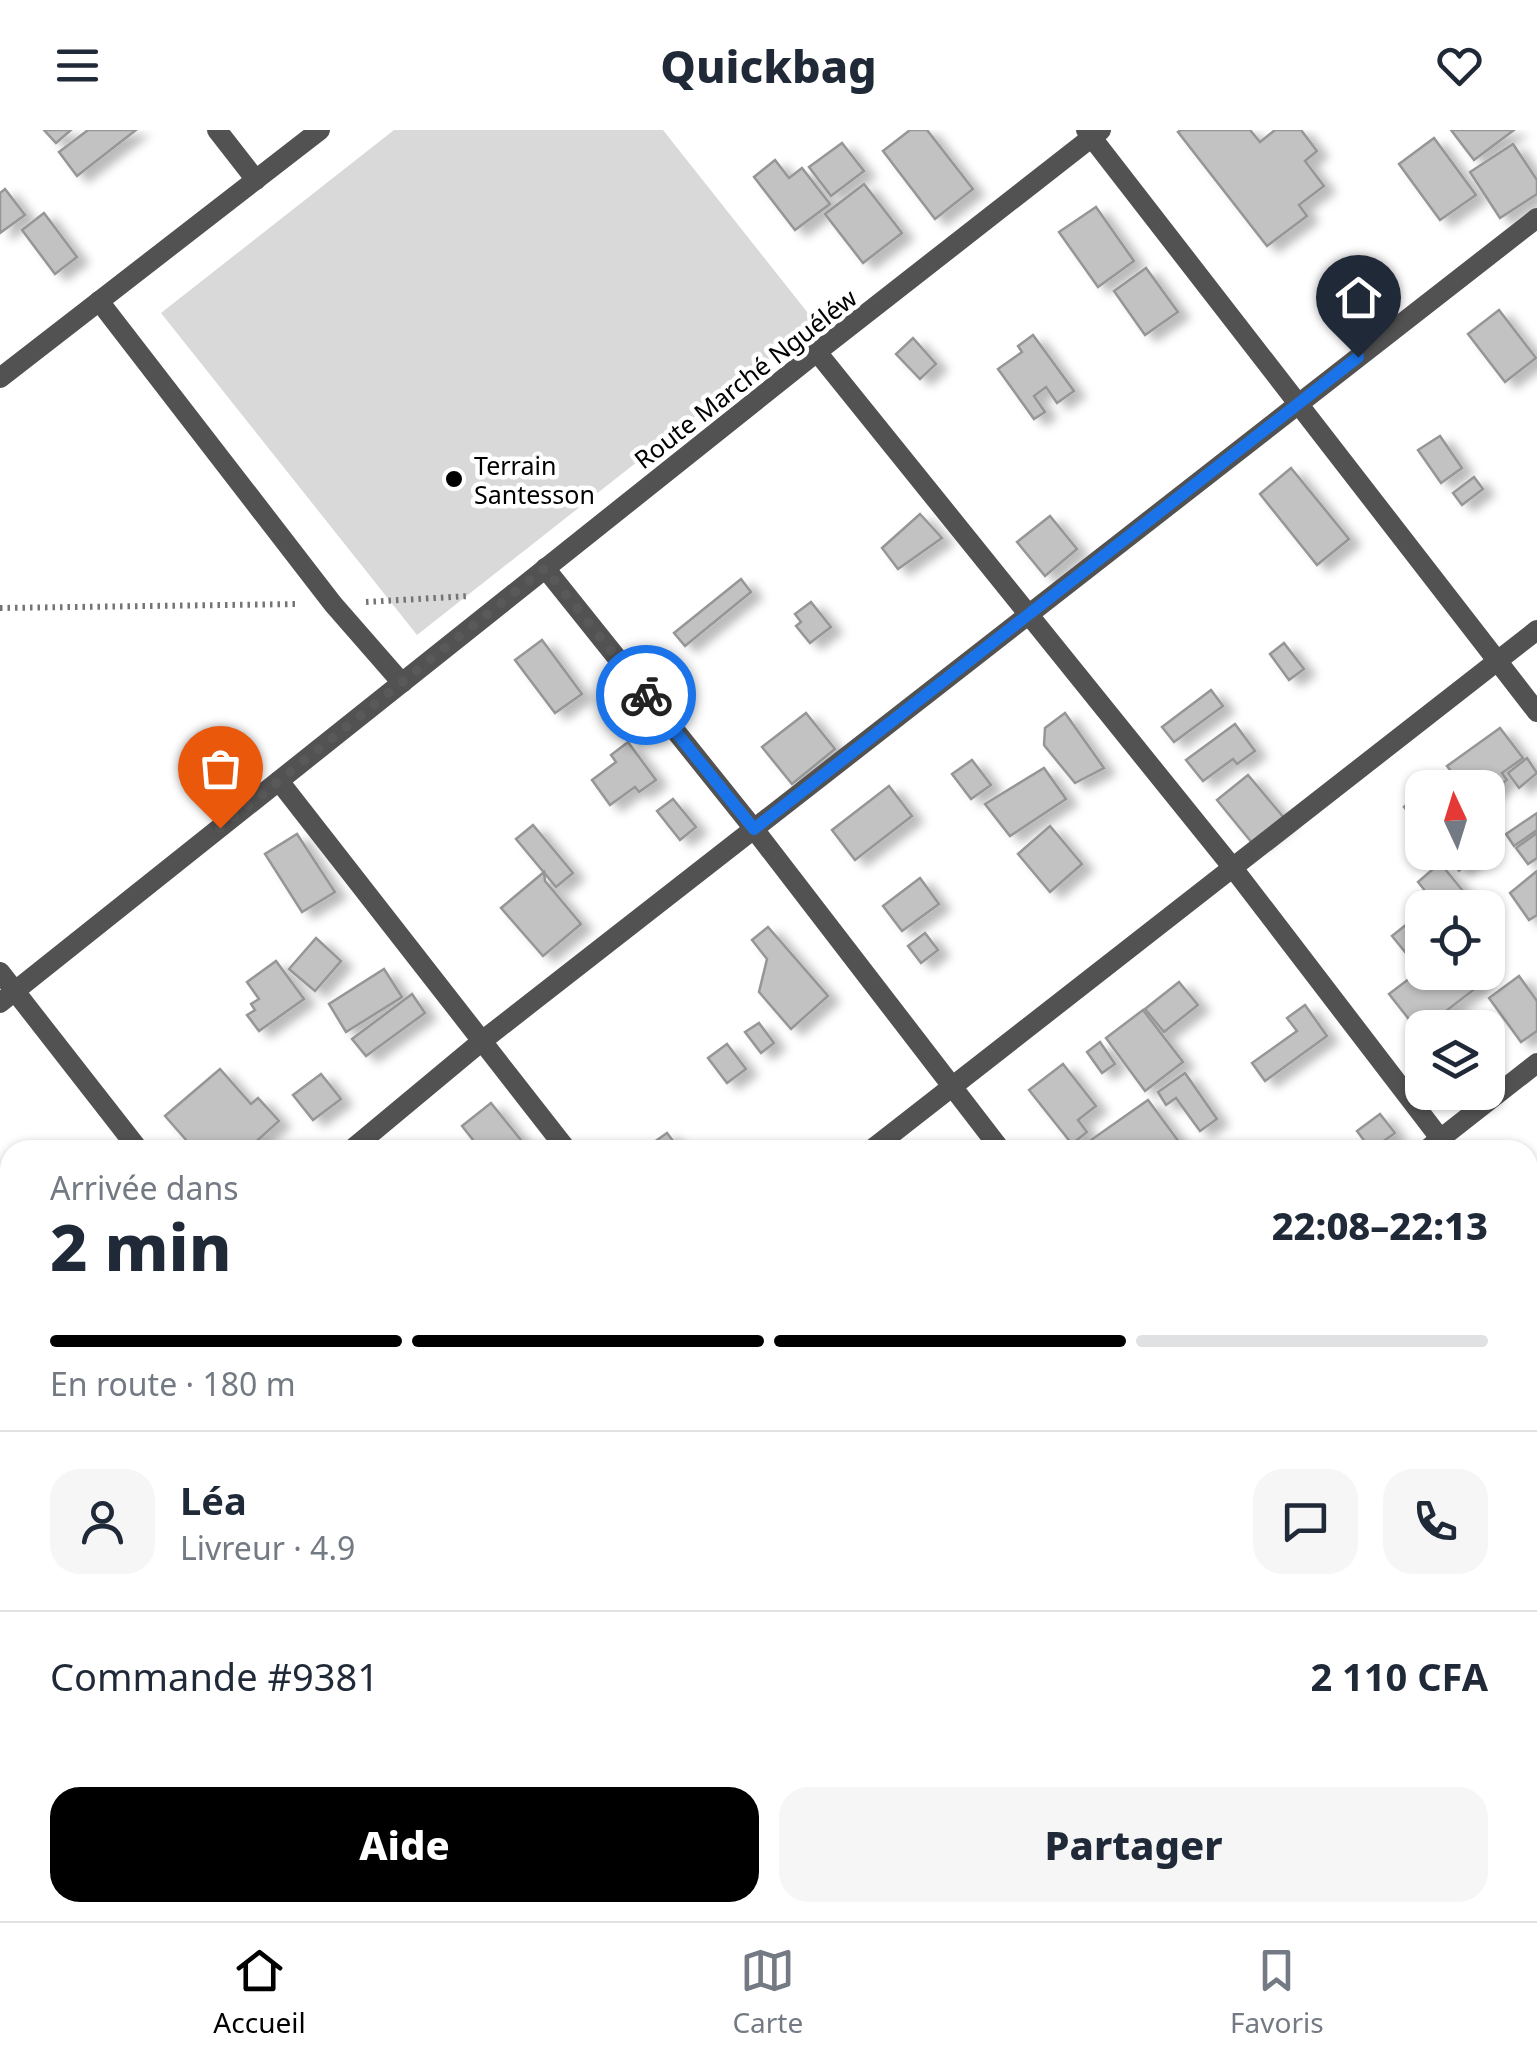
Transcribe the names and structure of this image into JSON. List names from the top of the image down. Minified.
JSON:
{"streets":{"street":["Route Marché Nguéléw"]},"places":["Terrain Santesson"],"north":"top","page":{"header":"Quickbag","heading":["2 min","Arrivée dans","22:08–22:13"],"panel":["Léa","Livreur · 4.9","Commande #9381","2 110 CFA"],"bar":"En route · 180 m","buttons":["Aide","Partager"],"tabs":["Accueil","Carte","Favoris"]}}
